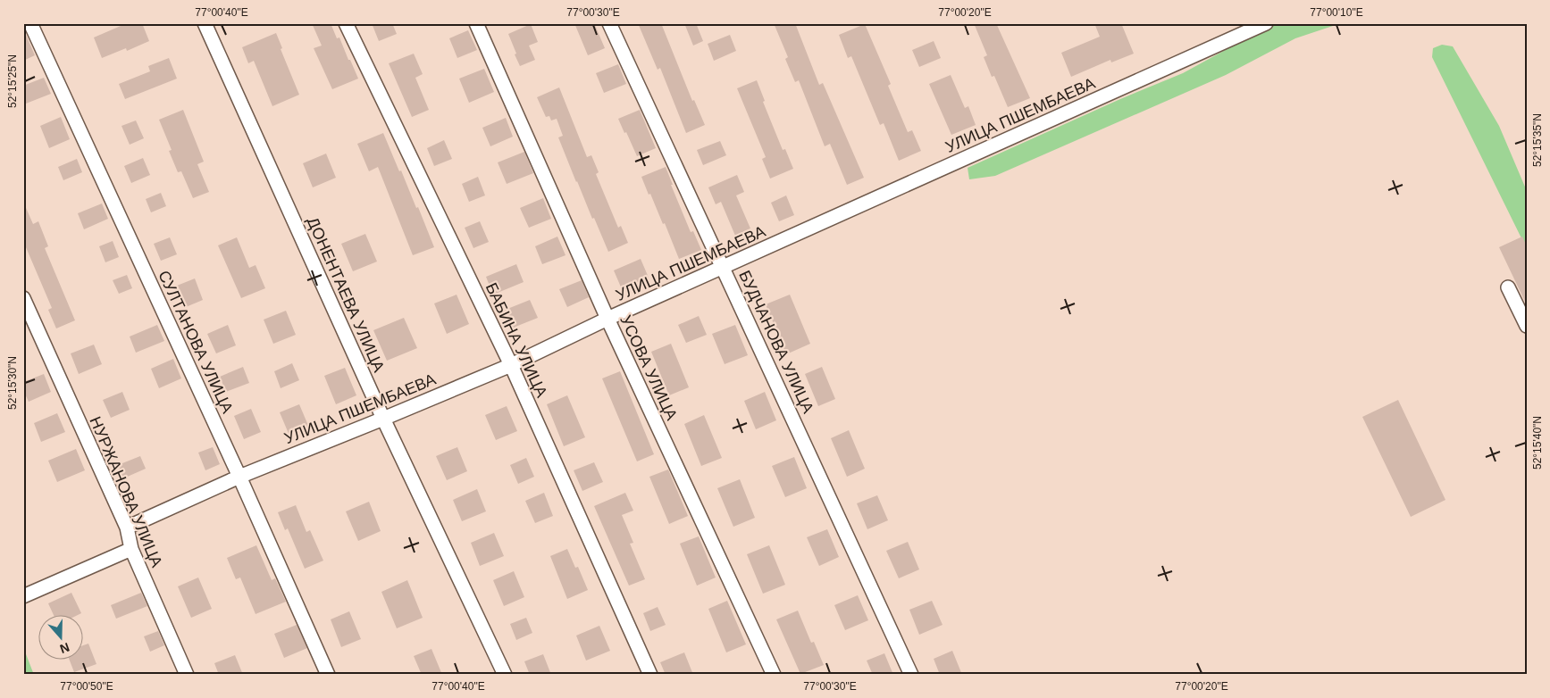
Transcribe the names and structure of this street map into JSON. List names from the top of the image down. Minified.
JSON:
{"streets":{"street":["УЛИЦА ПШЕМБАЕВА","ДОНЕНТАЕВА УЛИЦА","БАБИНА УЛИЦА","СУЛТАНОВА УЛИЦА","БУДЧАНОВА УЛИЦА","УСОВА УЛИЦА","НУРЖАНОВА УЛИЦА"]},"crossings":[["УЛИЦА ПШЕМБАЕВА","ДОНЕНТАЕВА УЛИЦА"],["УЛИЦА ПШЕМБАЕВА","БАБИНА УЛИЦА"],["УЛИЦА ПШЕМБАЕВА","СУЛТАНОВА УЛИЦА"],["УЛИЦА ПШЕМБАЕВА","БУДЧАНОВА УЛИЦА"],["УЛИЦА ПШЕМБАЕВА","УСОВА УЛИЦА"],["УЛИЦА ПШЕМБАЕВА","НУРЖАНОВА УЛИЦА"]],"north":"bottom","coordinates":["77°00'40\"E","77°00'30\"E","77°00'20\"E","77°00'10\"E","52°15'25\"N","52°15'35\"N","52°15'30\"N","52°15'40\"N","77°00'50\"E"]}
